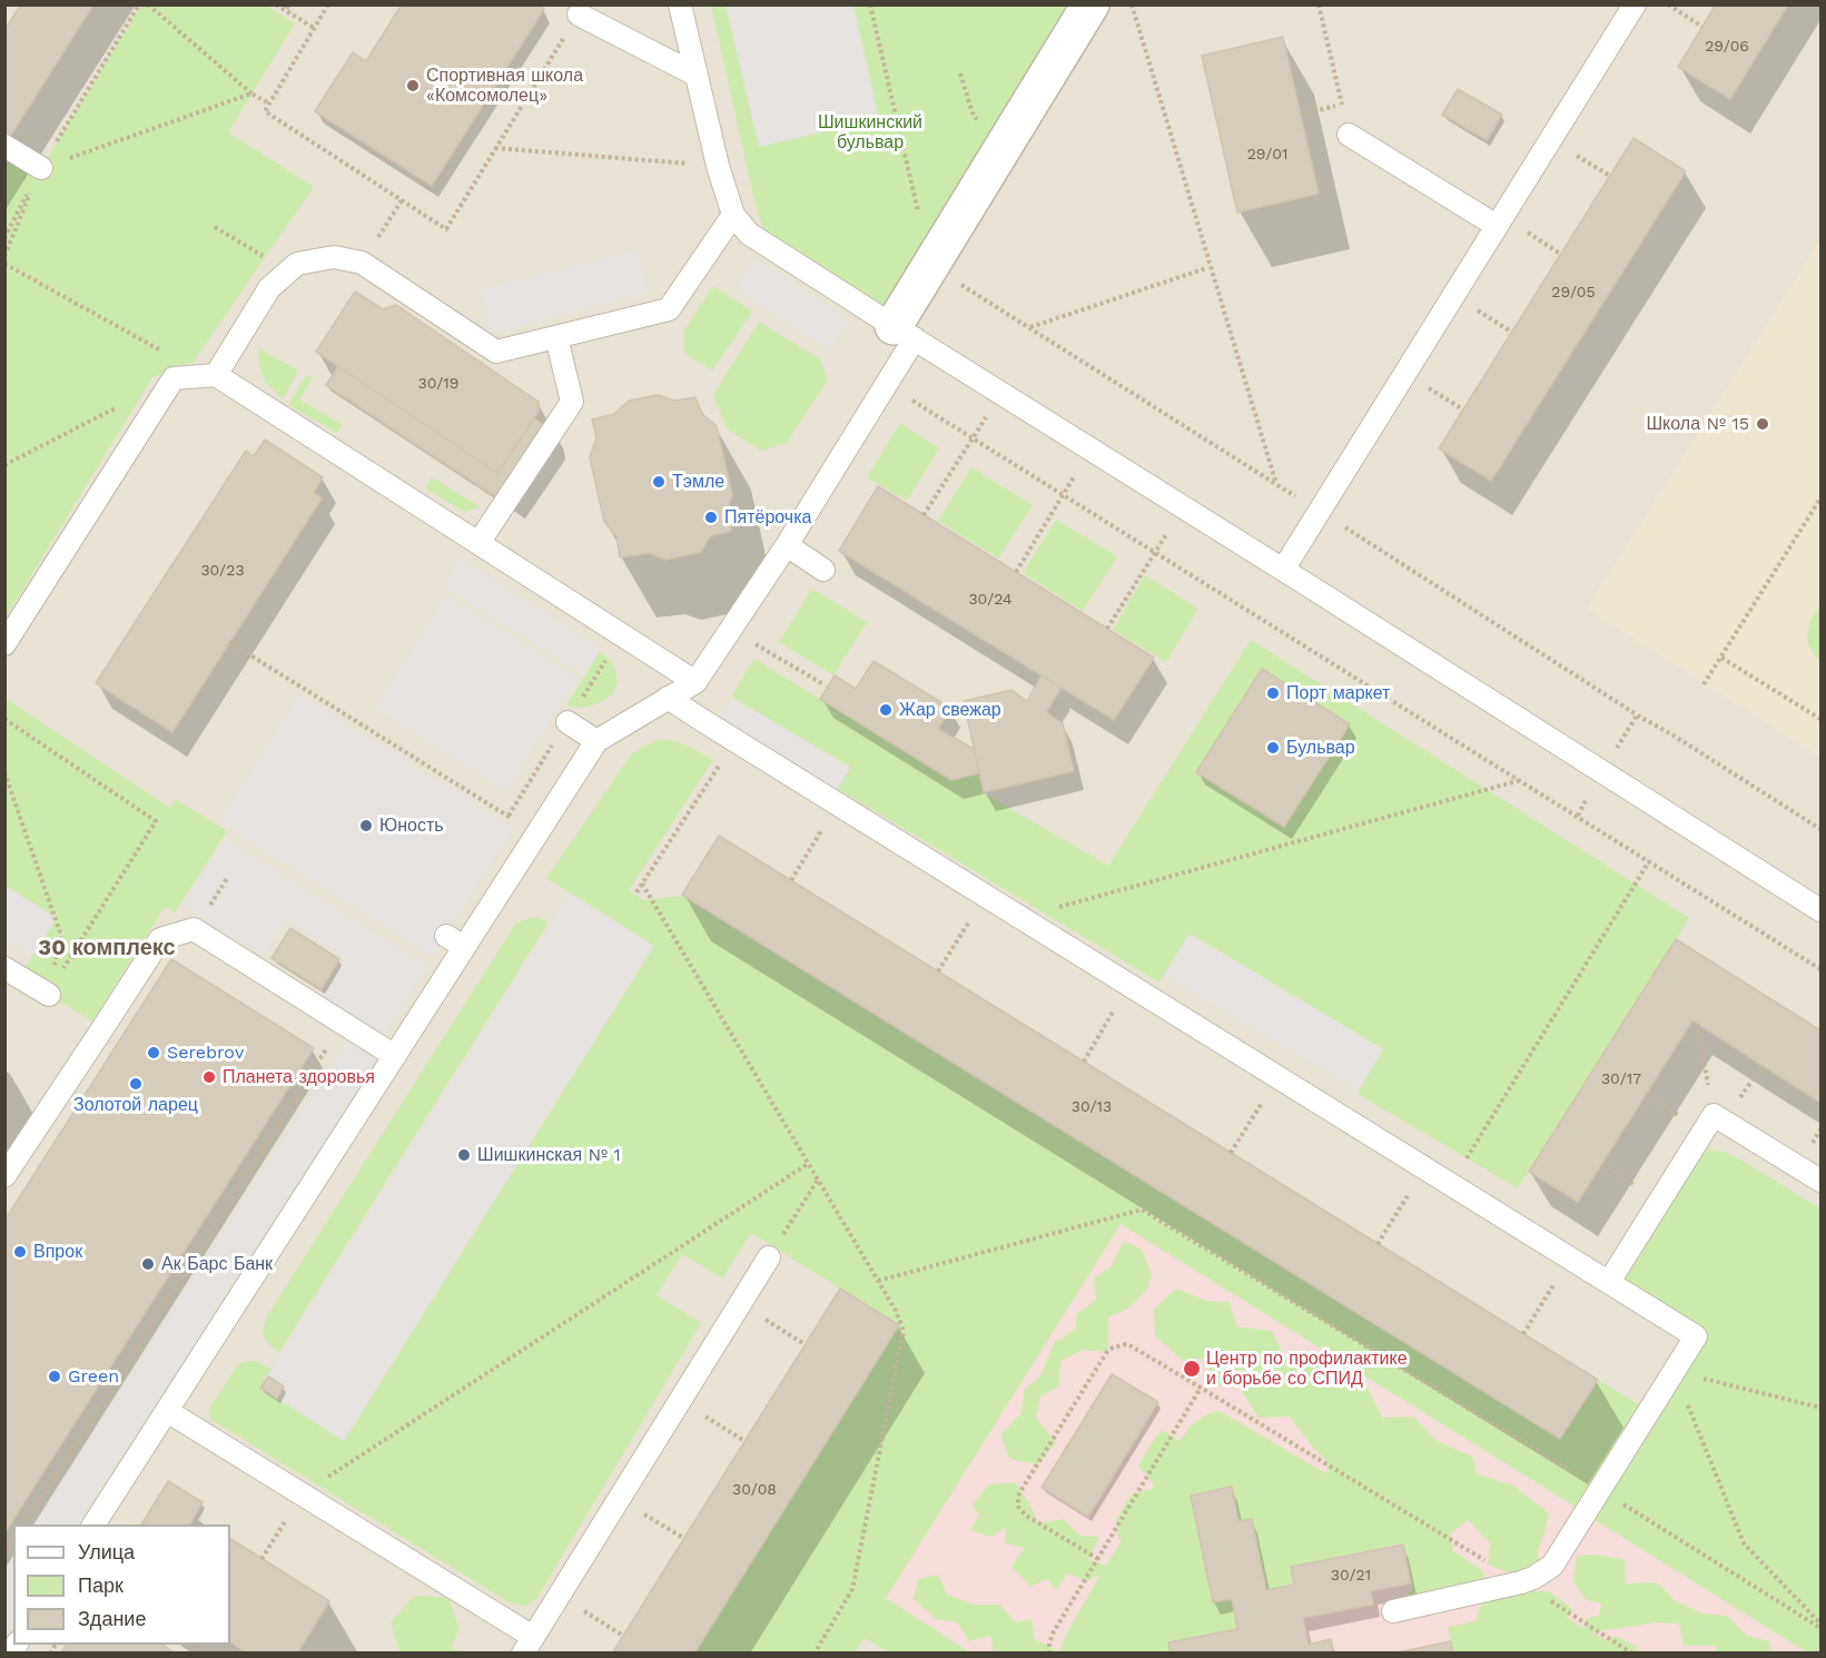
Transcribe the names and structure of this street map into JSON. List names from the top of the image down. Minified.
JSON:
{"districts":["30 комплекс"],"parks":["Шишкинский бульвар"],"places":["Спортивная школа «Комсомолец»","Школа № 15","Тэмле","Пятёрочка","Порт маркет","Жар свежар","Бульвар","Юность","Serebrov","Планета здоровья","Золотой ларец","Шишкинская № 1","Впрок","Ак Барс Банк","Центр по профилактике и борьбе со СПИД","Green"],"house_numbers":["29/06","29/01","29/05","30/19","30/23","30/24","30/17","30/13","30/08","30/21"],"legend":["Улица","Парк","Здание"]}
